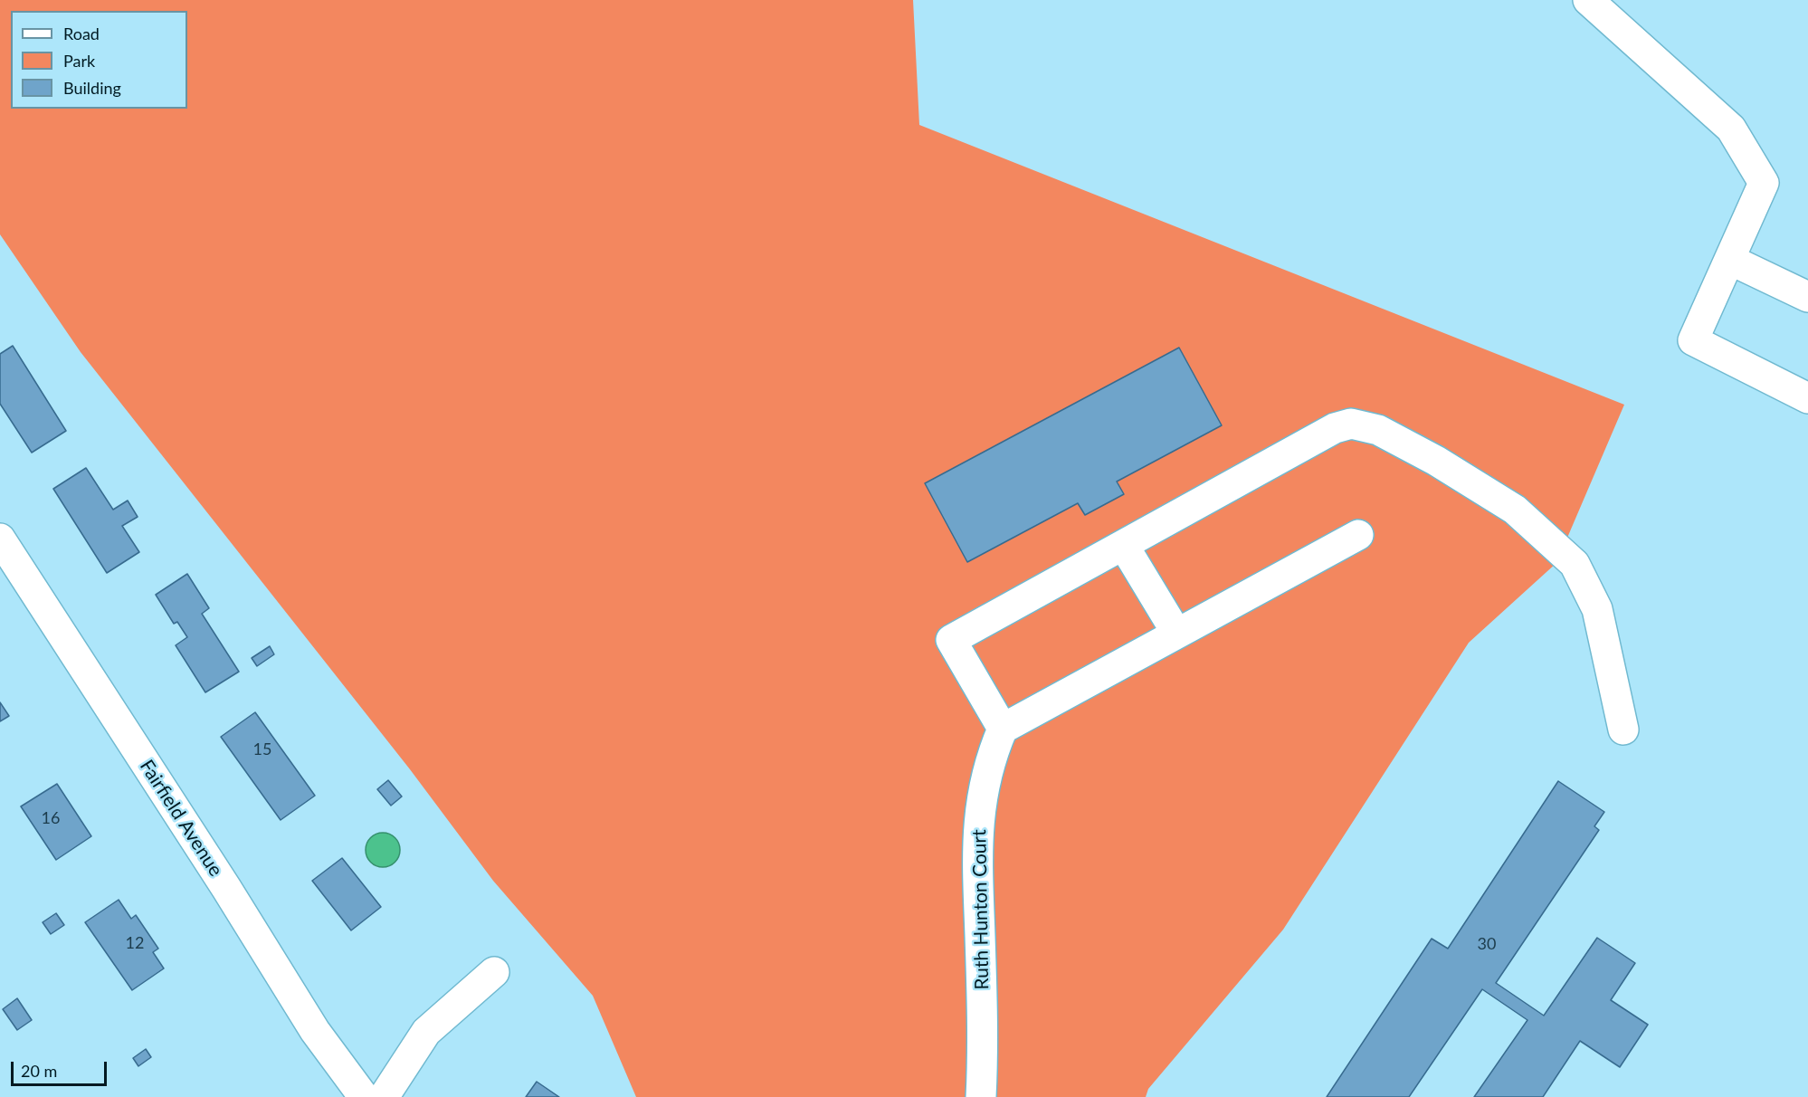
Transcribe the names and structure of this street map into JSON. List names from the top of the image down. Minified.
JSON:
{"streets":{"street":["Fairfield Avenue","Ruth Hunton Court"]},"house_numbers":["15","16","12","30"],"legend":["Road","Park","Building"],"scale_bar":"20 m"}
